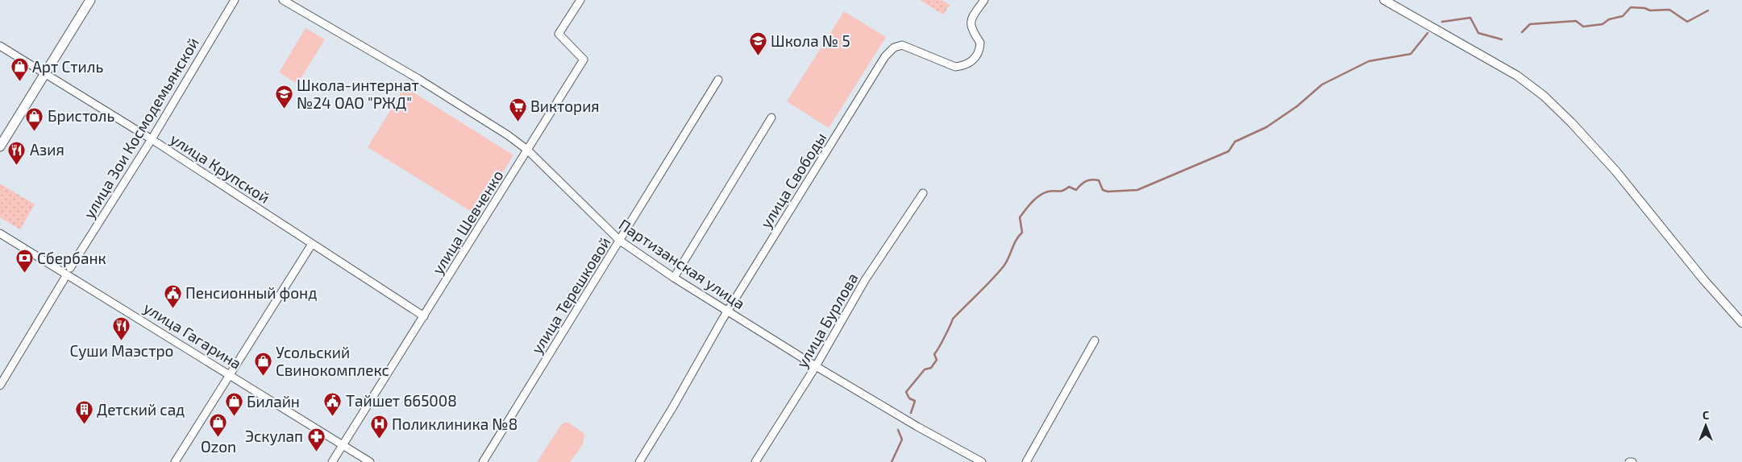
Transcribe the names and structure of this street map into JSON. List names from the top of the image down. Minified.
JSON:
{"streets":{"street":["улица Зои Космодемьянской","улица Крупской","улица Свободы","улица Шевченко","Партизанская улица","улица Терешковой","улица Бурлова","улица Гагарина"]},"crossings":[["улица Зои Космодемьянской","улица Крупской"],["улица Зои Космодемьянской","улица Гагарина"],["улица Крупской","улица Шевченко"],["улица Свободы","Партизанская улица"],["улица Шевченко","Партизанская улица"],["улица Шевченко","улица Гагарина"],["Партизанская улица","улица Терешковой"],["Партизанская улица","улица Бурлова"]],"places":{"school or university":["Школа № 5","Школа-интернат №24 ОАО \"РЖД\""],"shop":["Арт Стиль","Бристоль","Усольский Свинокомплекс","Билайн","Ozon"],"supermarket":["Виктория"],"restaurant":["Азия","Суши Маэстро"],"bank":["Сбербанк"],"public building":["Пенсионный фонд","Тайшет 665008"],"building":["Детский сад"],"hospital":["Поликлиника №8"],"pharmacy":["Эскулап"]},"north":"top"}
